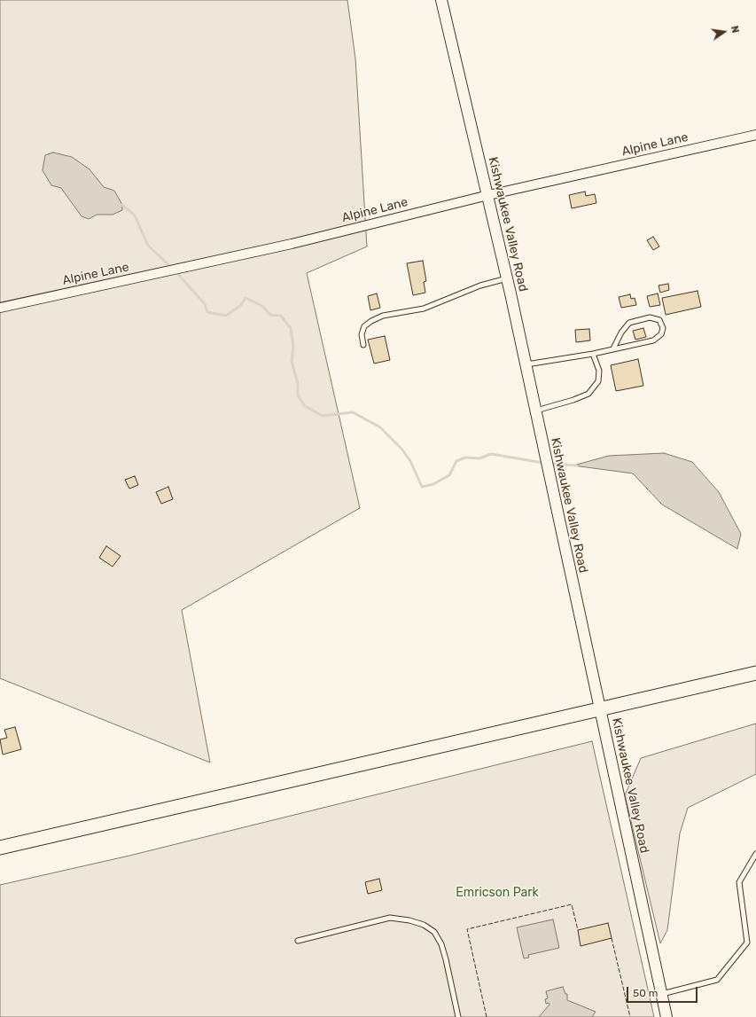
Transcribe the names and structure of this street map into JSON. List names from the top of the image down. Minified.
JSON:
{"streets":{"street":["Alpine Lane","Kishwaukee Valley Road"]},"crossings":[["Alpine Lane","Kishwaukee Valley Road"]],"parks":["Emricson Park"],"scale_bar":"50 m","north":"right"}
